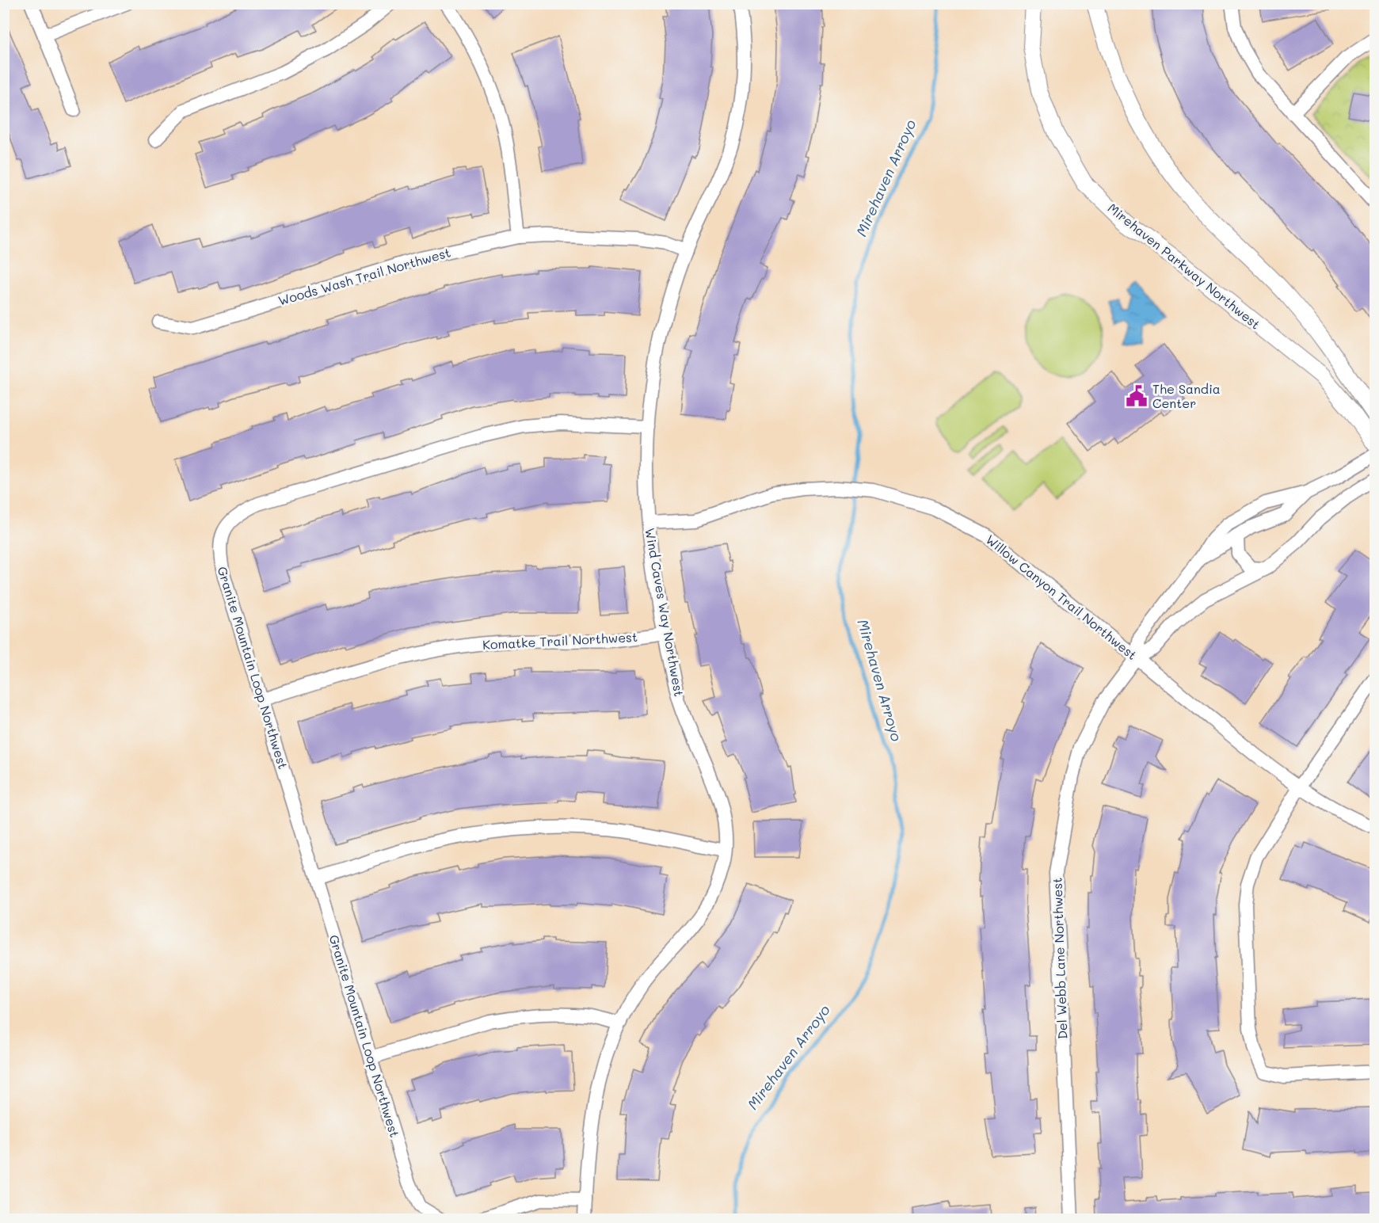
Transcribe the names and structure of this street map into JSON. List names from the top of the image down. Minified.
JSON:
{"streets":{"street":["Mirehaven Parkway Northwest","Woods Wash Trail Northwest","Willow Canyon Trail Northwest","Wind Caves Way Northwest","Komatke Trail Northwest","Granite Mountain Loop Northwest","Del Webb Lane Northwest"]},"crossings":[["Woods Wash Trail Northwest","Wind Caves Way Northwest"],["Willow Canyon Trail Northwest","Wind Caves Way Northwest"],["Willow Canyon Trail Northwest","Del Webb Lane Northwest"],["Wind Caves Way Northwest","Komatke Trail Northwest"],["Wind Caves Way Northwest","Granite Mountain Loop Northwest"],["Komatke Trail Northwest","Granite Mountain Loop Northwest"]],"water":["Mirehaven Arroyo"],"places":{"public building":["The Sandia Center"]}}
